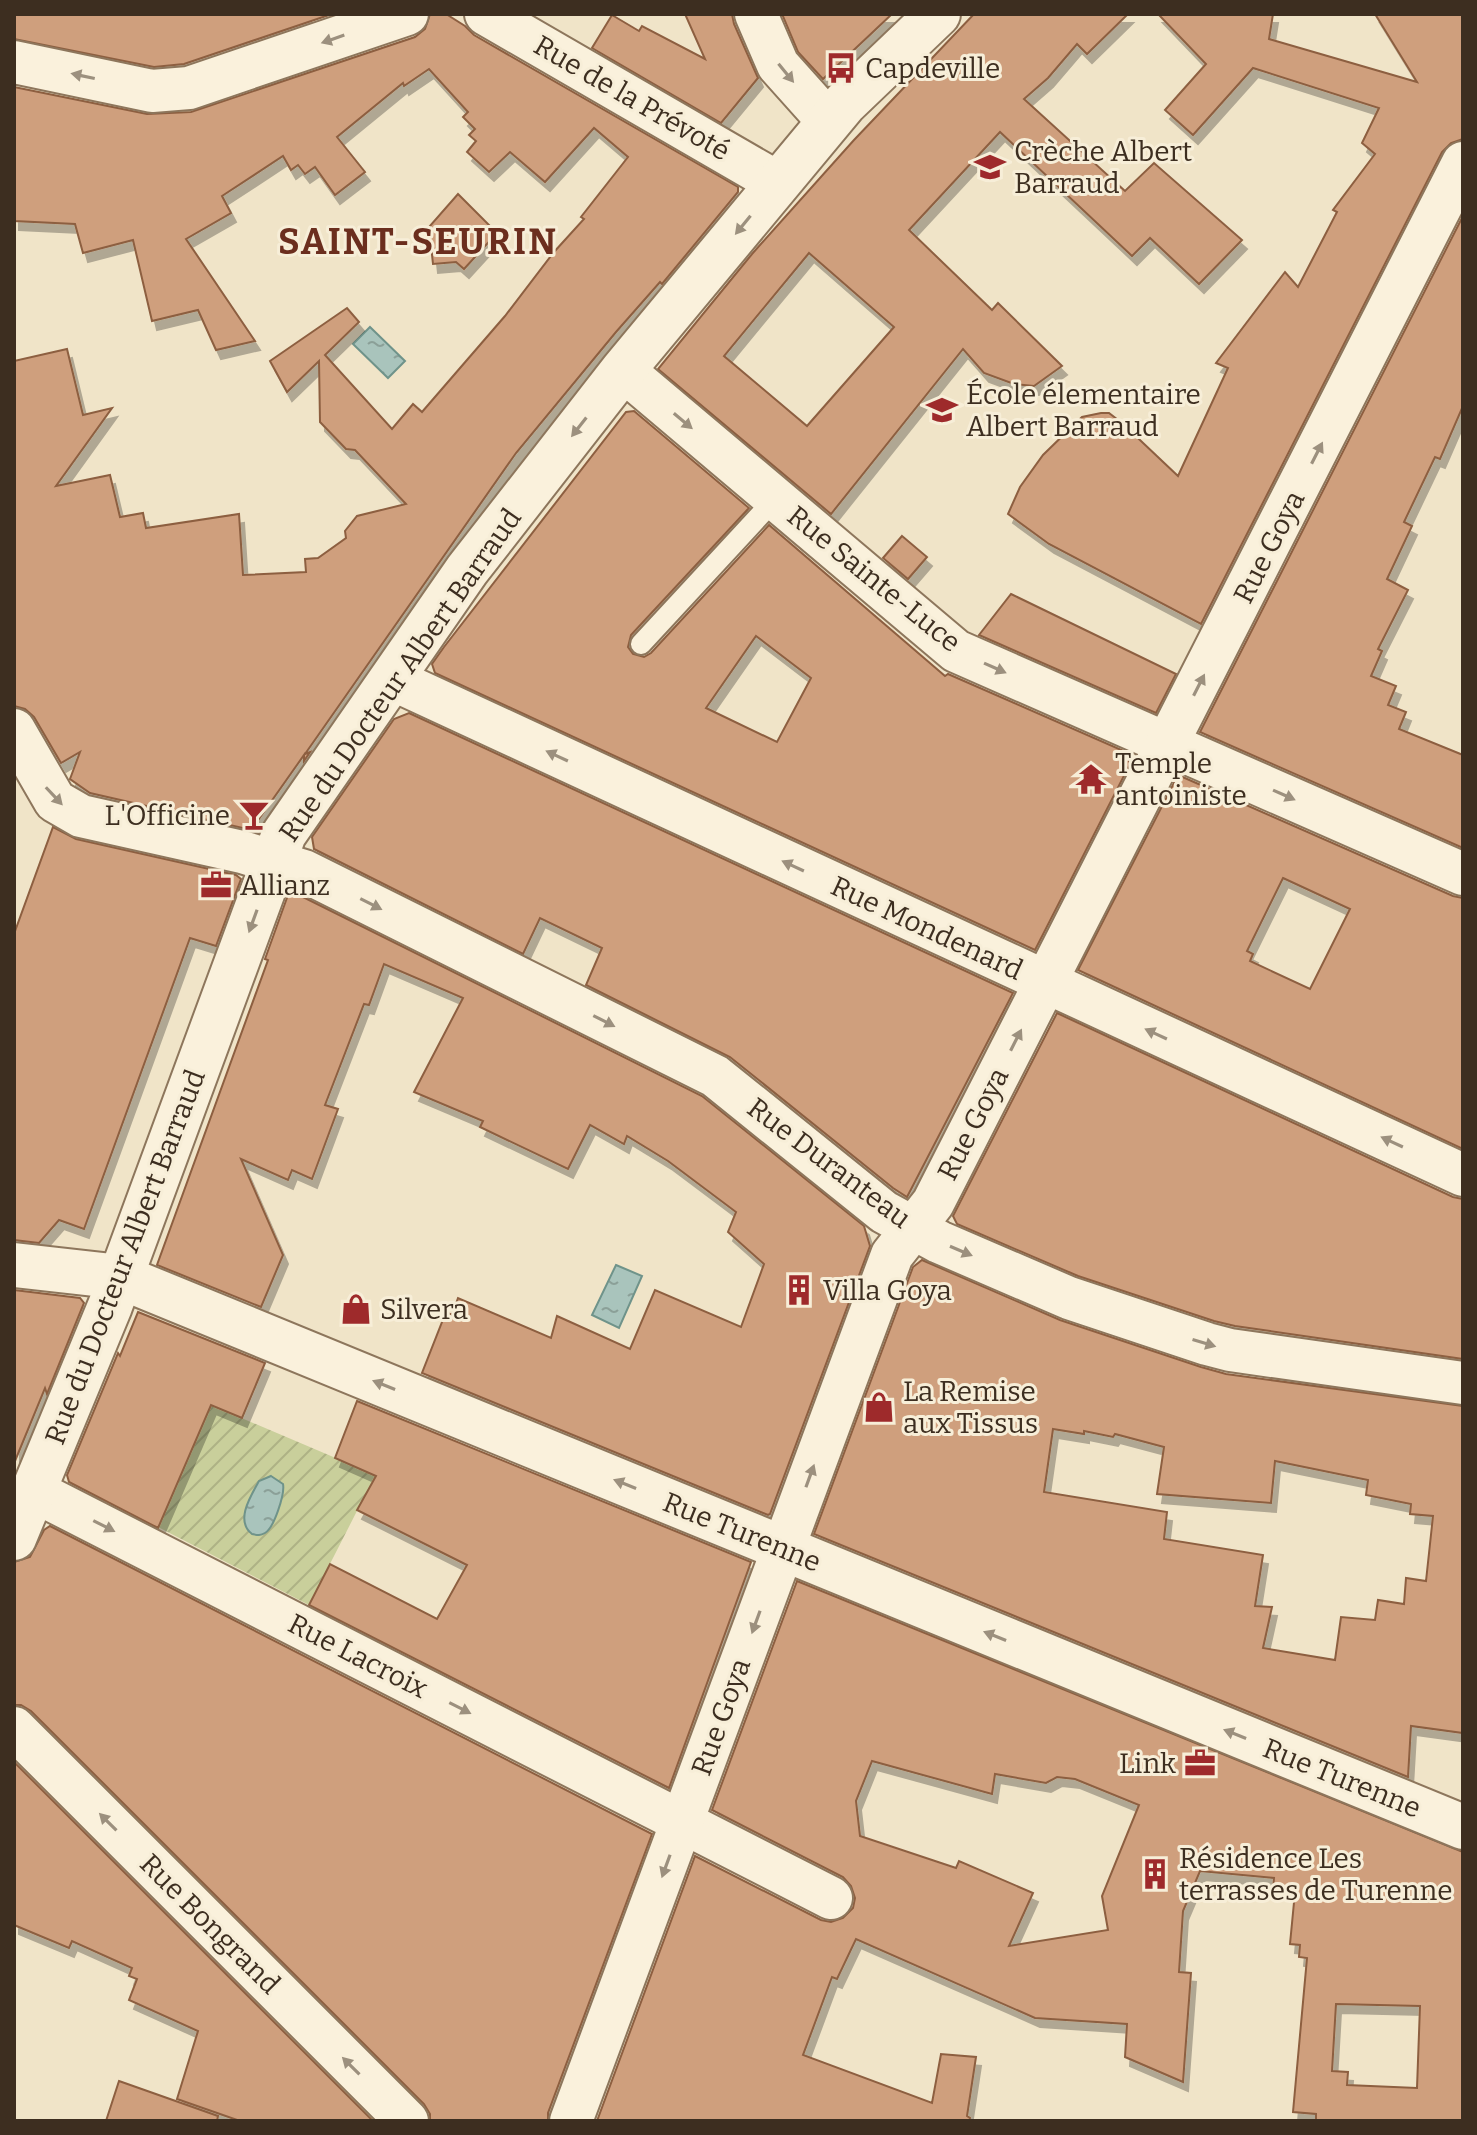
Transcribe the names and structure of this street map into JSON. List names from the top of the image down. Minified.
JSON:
{"streets":{"street":["Rue de la Prévoté","Rue Goya","Rue Sainte-Luce","Rue du Docteur Albert Barraud","Rue Mondenard","Rue Duranteau","Rue Turenne","Rue Lacroix","Rue Bongrand"]},"crossings":[["Rue de la Prévoté","Rue du Docteur Albert Barraud"],["Rue Goya","Rue Sainte-Luce"],["Rue Goya","Rue Mondenard"],["Rue Goya","Rue Duranteau"],["Rue Goya","Rue Turenne"],["Rue Goya","Rue Lacroix"],["Rue Sainte-Luce","Rue du Docteur Albert Barraud"],["Rue du Docteur Albert Barraud","Rue Mondenard"],["Rue du Docteur Albert Barraud","Rue Duranteau"],["Rue du Docteur Albert Barraud","Rue Turenne"],["Rue du Docteur Albert Barraud","Rue Lacroix"]],"one_way":["Rue Sainte-Luce","Rue du Docteur Albert Barraud","Rue Mondenard","Rue Duranteau","Rue Turenne","Rue Lacroix","Rue Bongrand"],"districts":["SAINT-SEURIN"],"places":{"bus stop":["Capdeville"],"school or university":["Crèche Albert Barraud","École élementaire Albert Barraud"],"temple":["Temple antoiniste"],"bar":["L'Officine"],"office":["Allianz","Link"],"building":["Villa Goya","Résidence Les terrasses de Turenne"],"shop":["Silvera","La Remise aux Tissus"]}}
